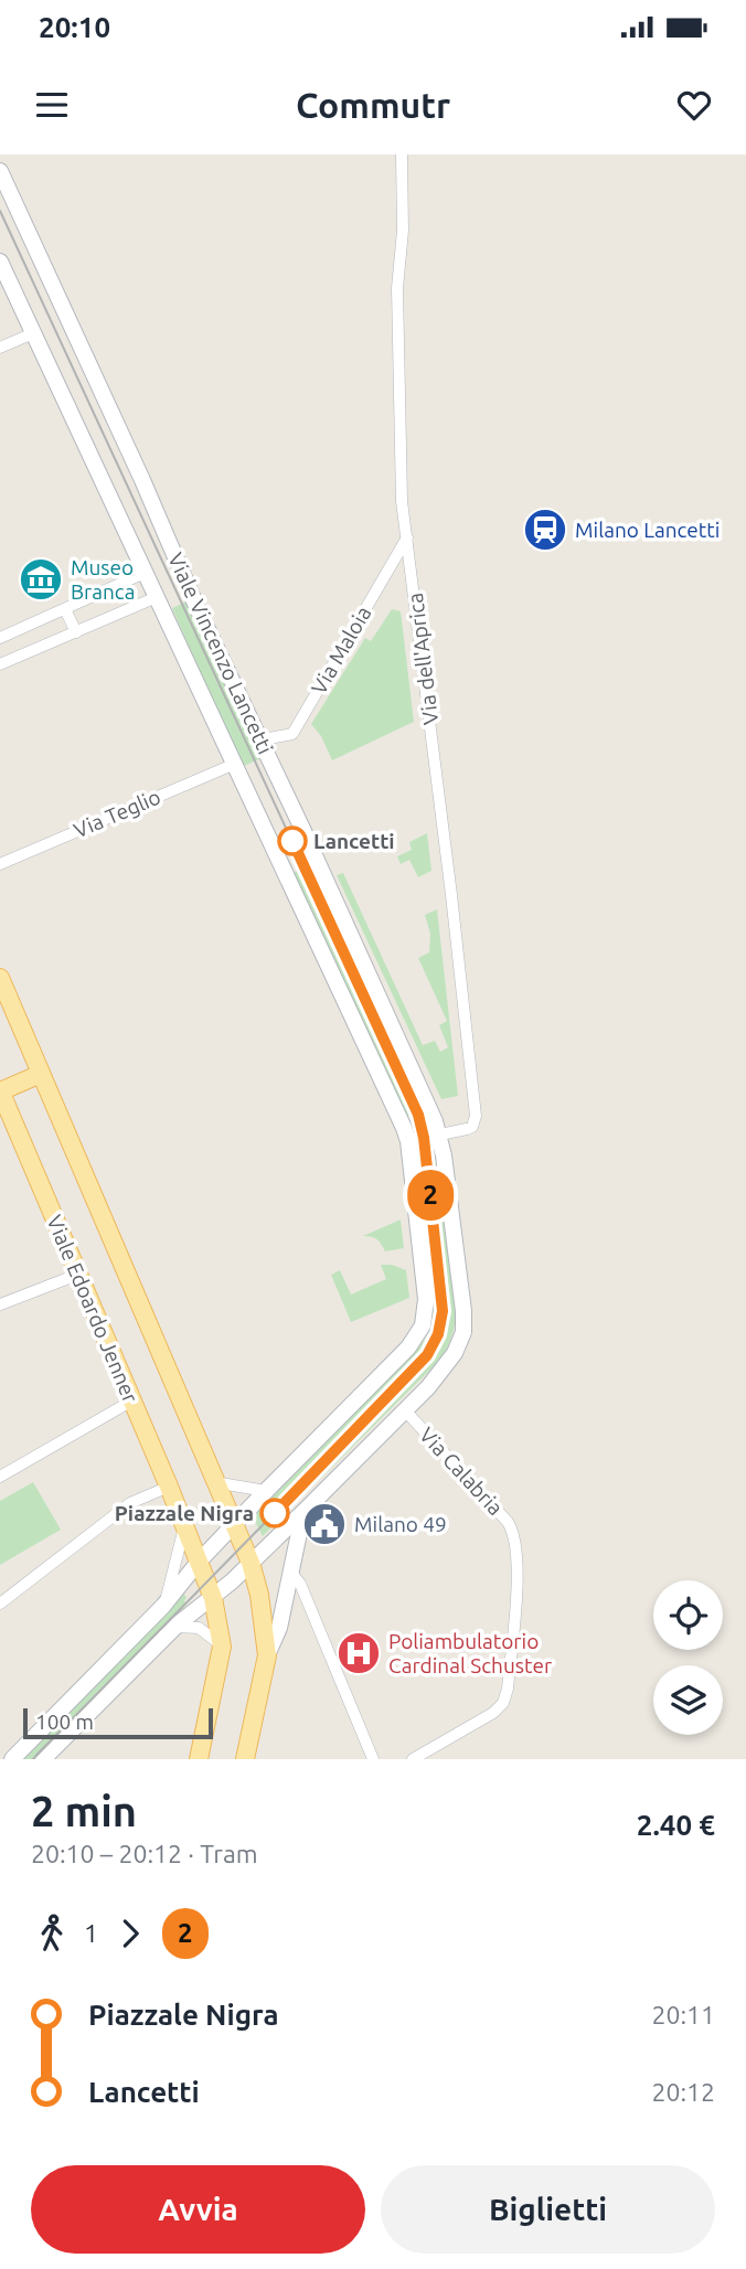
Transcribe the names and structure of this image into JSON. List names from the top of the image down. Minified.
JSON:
{"streets":{"main road":["Viale Vincenzo Lancetti","Viale Edoardo Jenner"],"street":["Via Maloia","Via dell'Aprica","Via Teglio","Via Calabria"]},"crossings":[["Via Maloia","Viale Vincenzo Lancetti"],["Via Maloia","Via dell'Aprica"],["Viale Vincenzo Lancetti","Via dell'Aprica"],["Viale Vincenzo Lancetti","Via Teglio"],["Viale Vincenzo Lancetti","Via Calabria"]],"places":{"station":["Milano Lancetti"],"museum":["Museo Branca"],"other":["Lancetti","Piazzale Nigra"],"public building":["Milano 49"],"hospital":["Poliambulatorio Cardinal Schuster"]},"lines":["tram line 2"],"scale_bar":"100 m","page":{"status":"20:10","header":"Commutr","on_map":"2","scale":"100 m","heading":["2 min","20:10 – 20:12 · Tram","2.40 €"],"legs":["1","2"],"list":[{"name":"Piazzale Nigra","value":"20:11"},{"name":"Lancetti","value":"20:12"}],"buttons":["Avvia","Biglietti"]}}
